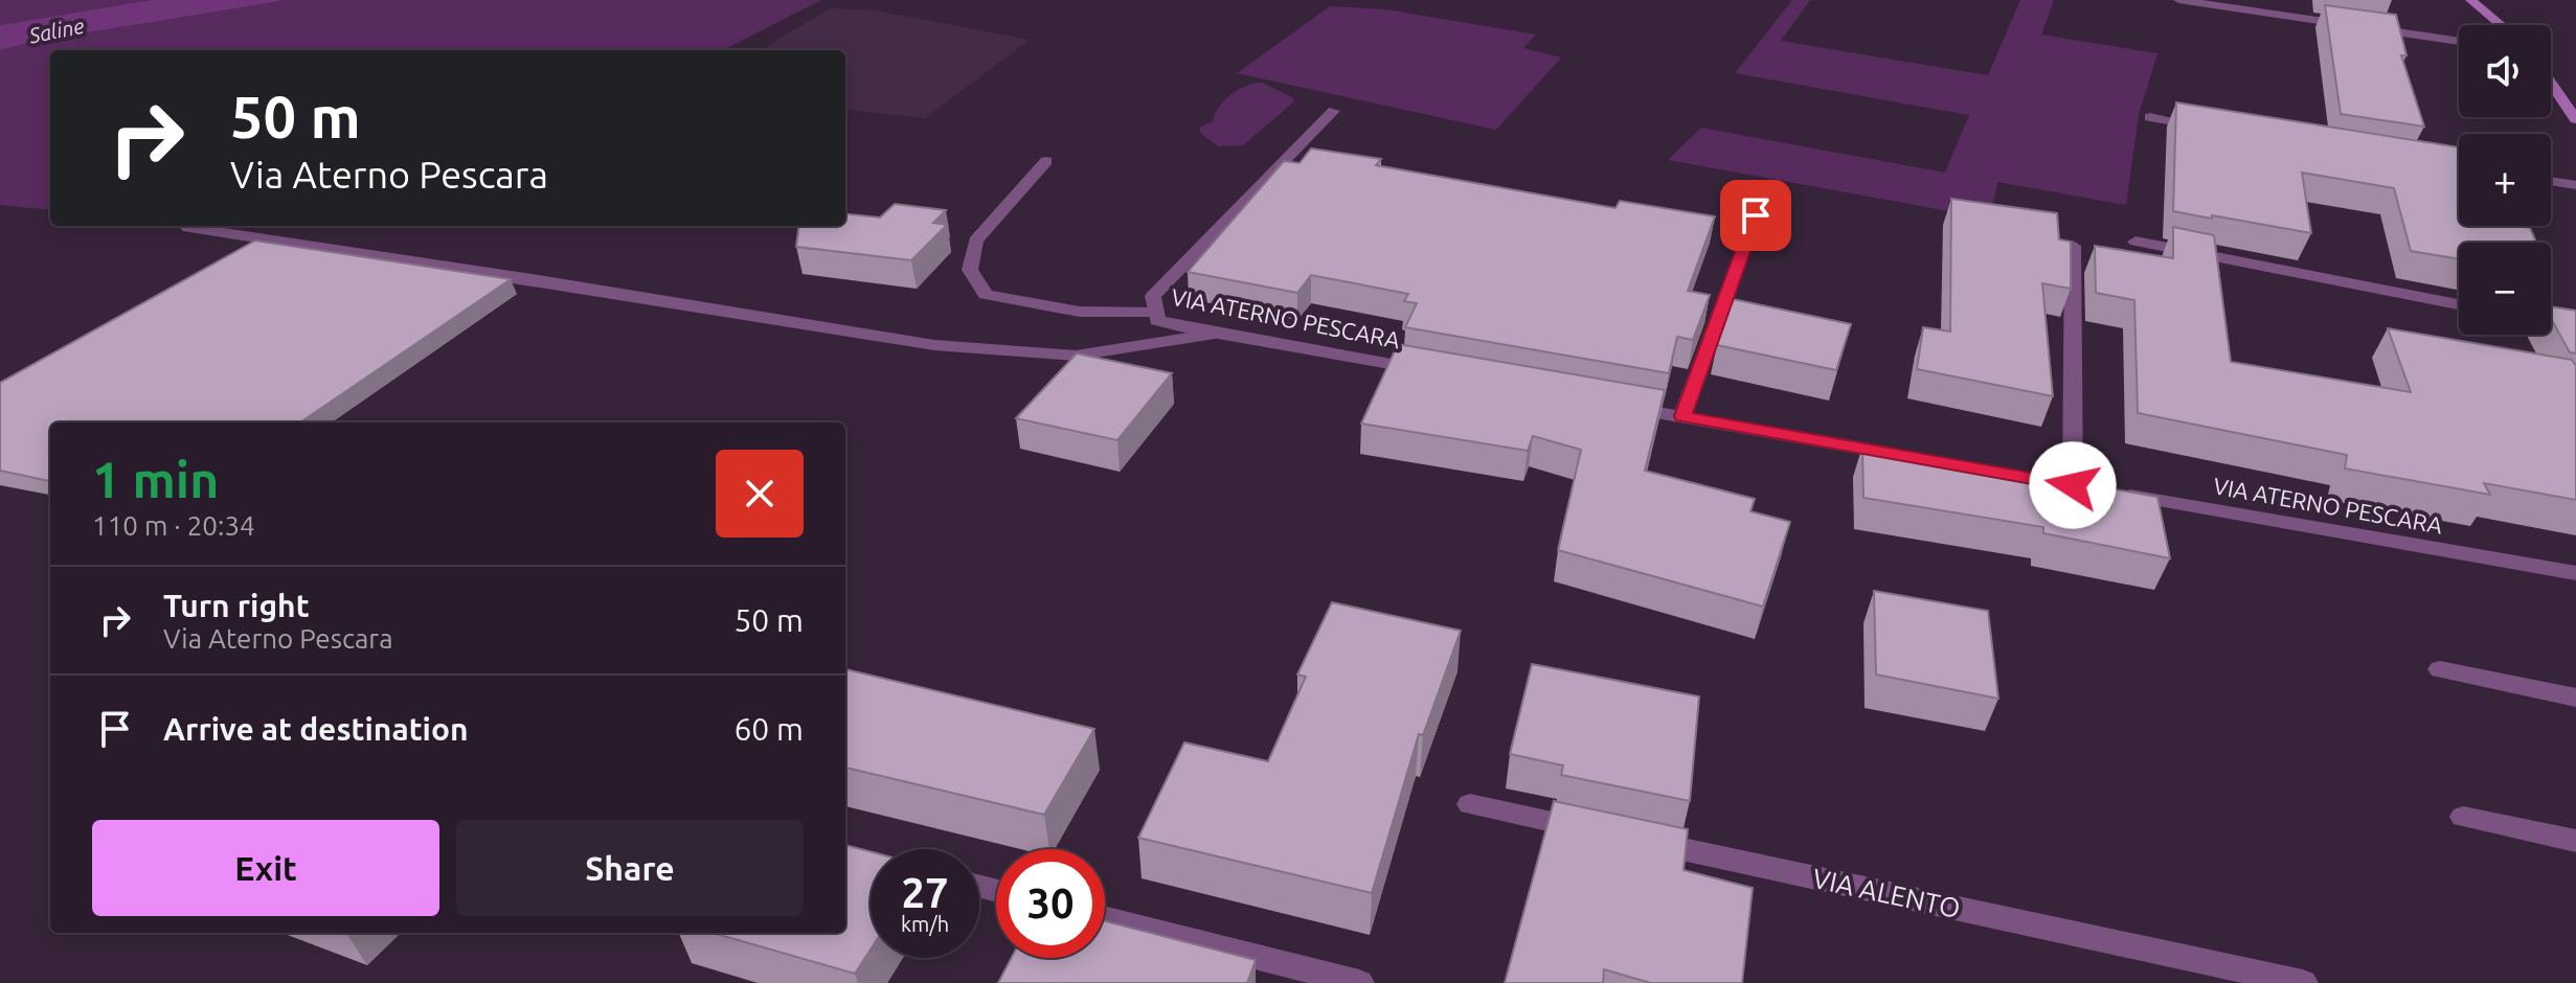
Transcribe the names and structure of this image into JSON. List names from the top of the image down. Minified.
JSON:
{"streets":{"street":["VIA ATERNO PESCARA","VIA ALENTO"]},"water":["Saline"],"page":{"map_buttons":["+","−"],"turn":["50 m","Via Aterno Pescara"],"heading":["1 min","110 m · 20:34"],"list":[{"name":"Turn right","note":"Via Aterno Pescara","value":"50 m"},{"name":"Arrive at destination","value":"60 m"}],"buttons":["Exit","Share"],"speed":"27 km/h","limit":"30"}}
